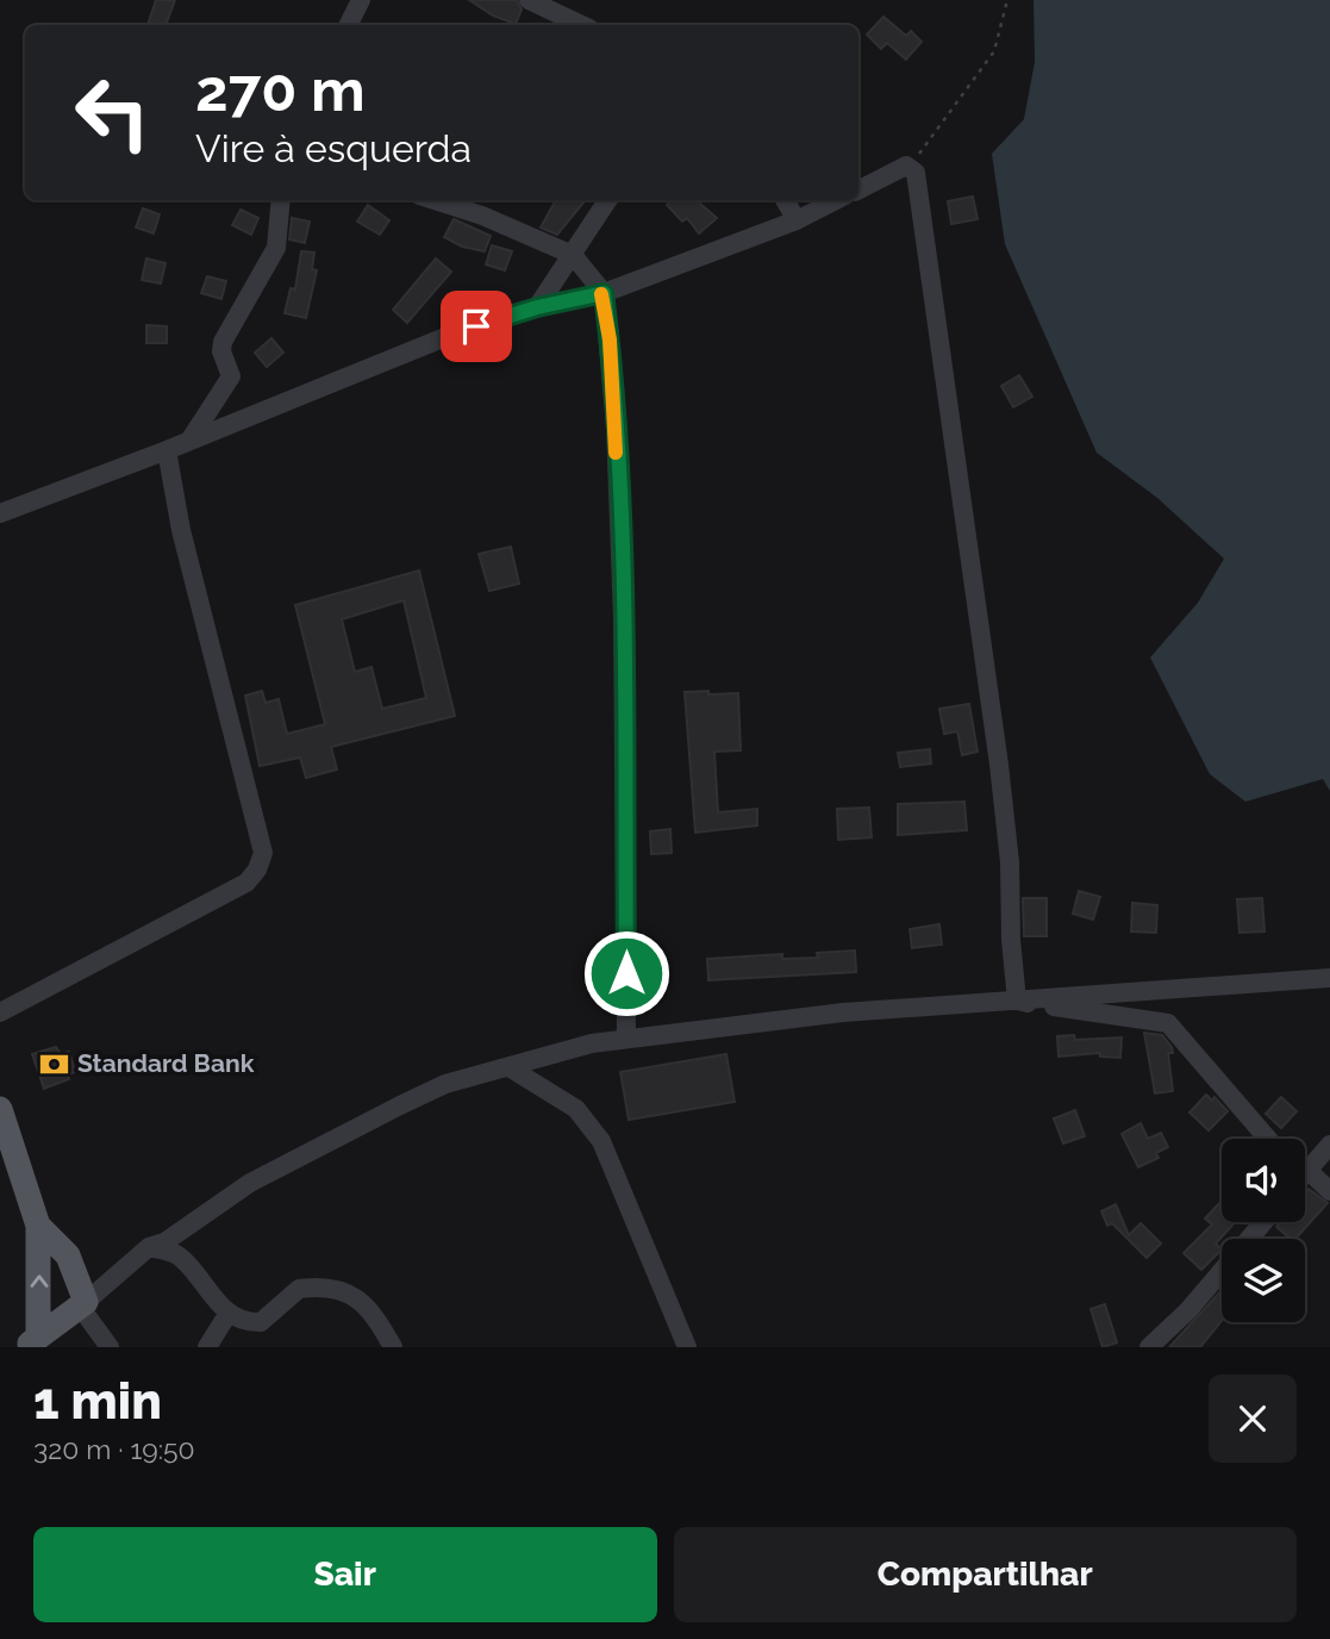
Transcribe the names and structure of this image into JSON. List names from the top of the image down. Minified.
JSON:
{"places":{"bank":["Standard Bank"]},"page":{"turn":["270 m","Vire à esquerda"],"heading":["1 min","320 m · 19:50"],"buttons":["Sair","Compartilhar"]}}
